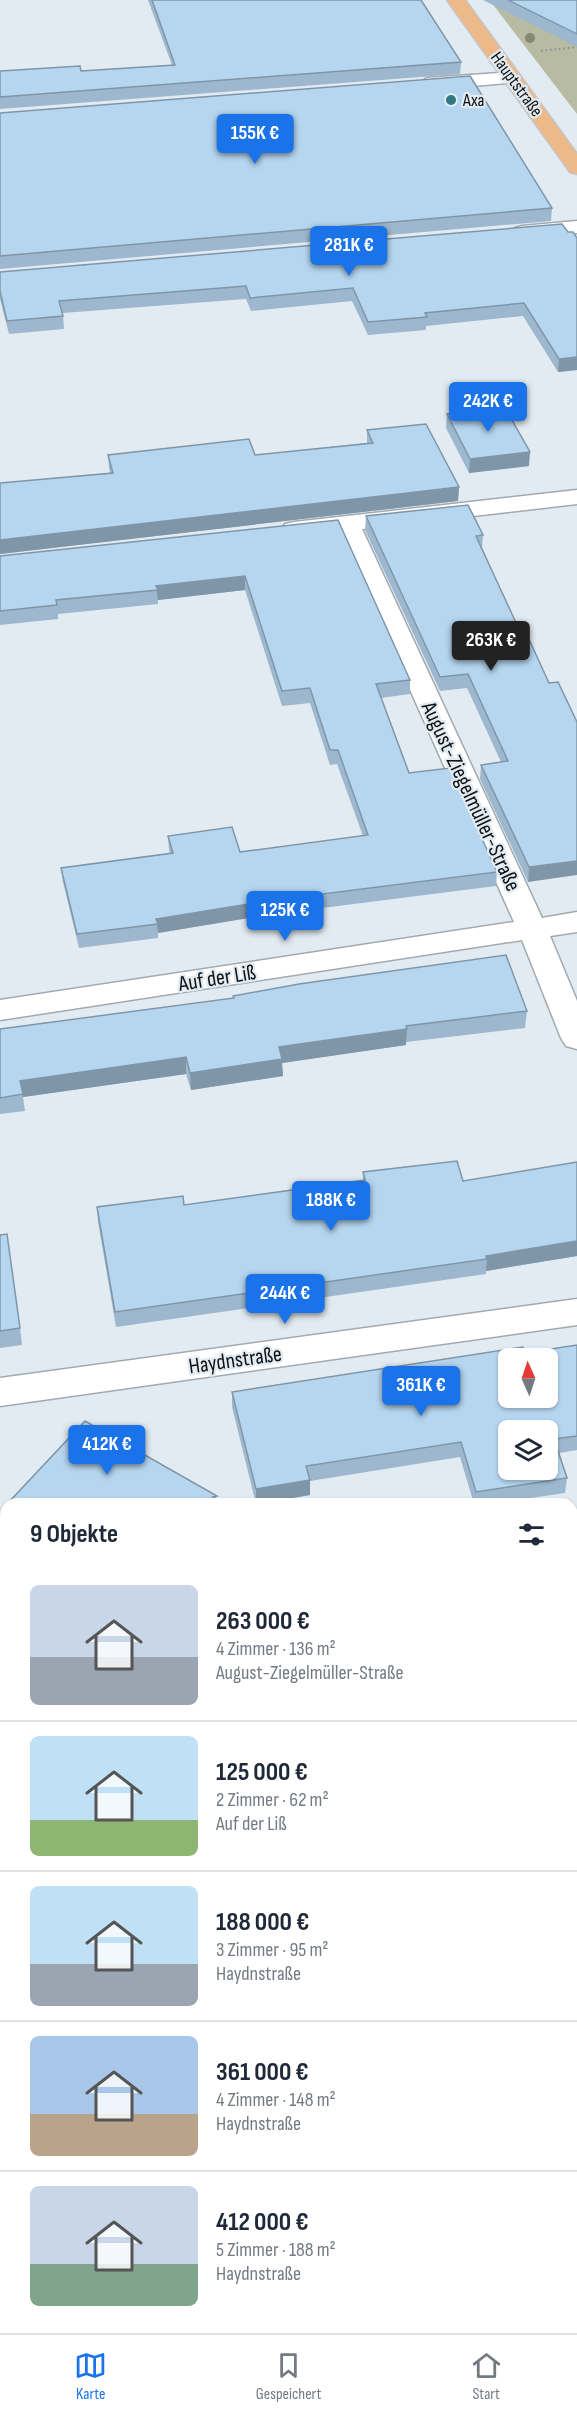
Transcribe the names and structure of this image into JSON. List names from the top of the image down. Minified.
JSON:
{"streets":{"main road":["Hauptstraße"],"street":["August-Ziegelmüller-Straße","Auf der Liß","Haydnstraße"]},"crossings":[["August-Ziegelmüller-Straße","Auf der Liß"]],"places":["Axa"],"north":"top","page":{"price":["155K €","281K €","242K €","263K €","125K €","188K €","244K €","361K €","412K €"],"heading":"9 Objekte","list":[{"name":"263 000 €","note":"4 Zimmer · 136 m² · August-Ziegelmüller-Straße"},{"name":"125 000 €","note":"2 Zimmer · 62 m² · Auf der Liß"},{"name":"188 000 €","note":"3 Zimmer · 95 m² · Haydnstraße"},{"name":"361 000 €","note":"4 Zimmer · 148 m² · Haydnstraße"},{"name":"412 000 €","note":"5 Zimmer · 188 m² · Haydnstraße"}],"tabs":["Karte","Gespeichert","Start"]}}
